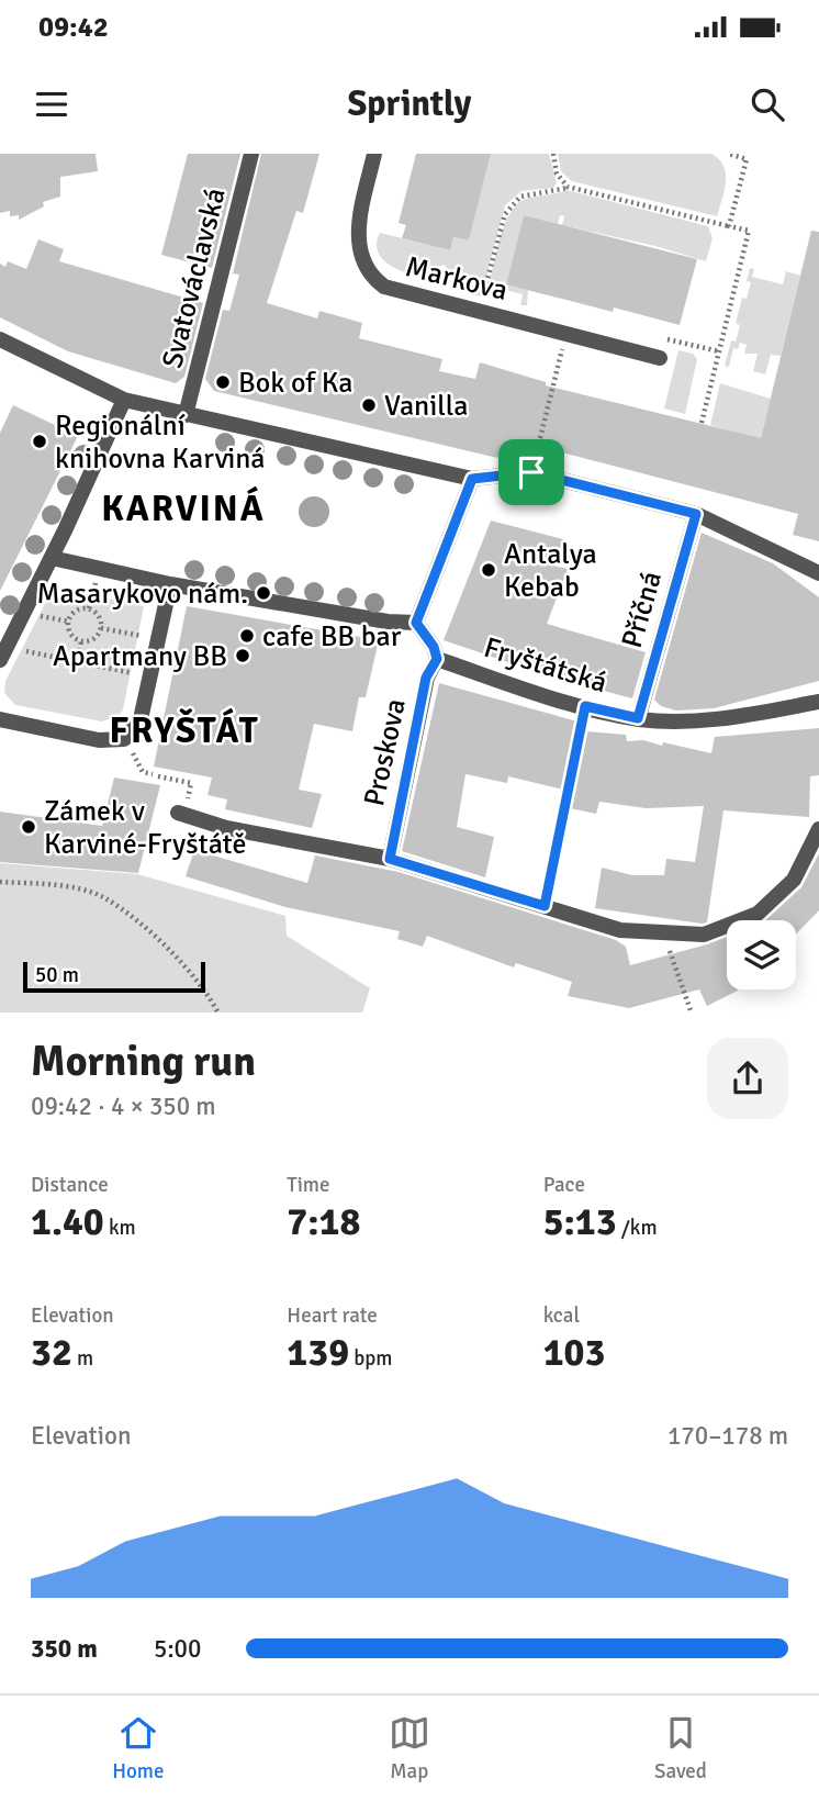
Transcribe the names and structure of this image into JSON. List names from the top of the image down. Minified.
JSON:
{"streets":{"street":["Svatováclavská","Markova","Příčná","Fryštátská","Proskova"]},"crossings":[["Příčná","Fryštátská"],["Fryštátská","Proskova"]],"districts":["KARVINÁ","FRYŠTÁT"],"places":["Bok of Ka","Vanilla","Regionální knihovna Karviná","Antalya Kebab","Masarykovo nám.","cafe BB bar","Apartmany BB","Zámek v Karviné-Fryštátě"],"scale_bar":"50 m","page":{"status":"09:42","header":"Sprintly","scale":"50 m","heading":["Morning run","09:42 · 4 × 350 m"],"stats":[["Distance","1.40 km"],["Time","7:18"],["Pace","5:13 /km"],["Elevation","32 m"],["Heart rate","139 bpm"],["kcal","103"]],"chart":["Elevation","170–178 m"],"list":[{"name":"350 m","note":"5:00"}],"tabs":["Home","Map","Saved"]}}
